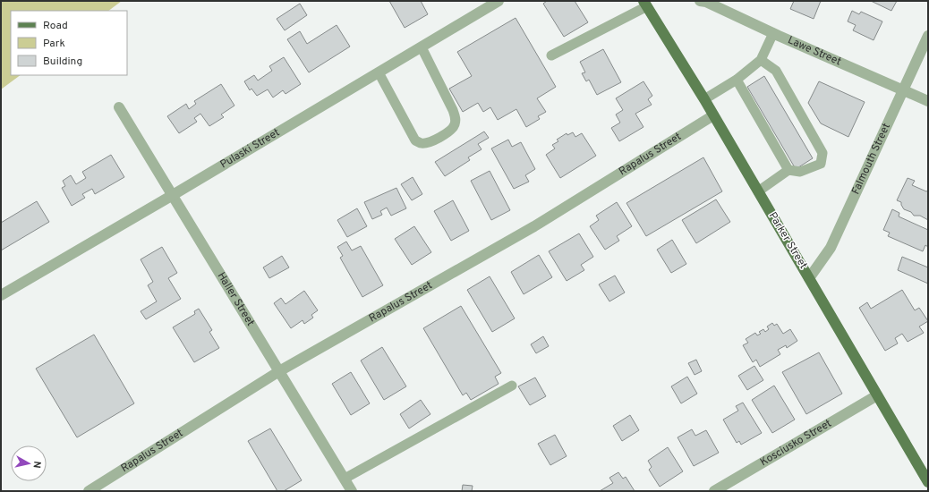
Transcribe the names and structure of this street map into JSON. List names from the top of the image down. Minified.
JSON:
{"streets":{"main road":["Parker Street"],"street":["Lawe Street","Pulaski Street","Rapalus Street","Falmouth Street","Haller Street","Kosciusko Street"]},"crossings":[["Lawe Street","Falmouth Street"],["Pulaski Street","Haller Street"],["Rapalus Street","Parker Street"],["Rapalus Street","Haller Street"],["Falmouth Street","Parker Street"],["Parker Street","Kosciusko Street"]],"legend":["Road","Park","Building"],"north":"right"}
